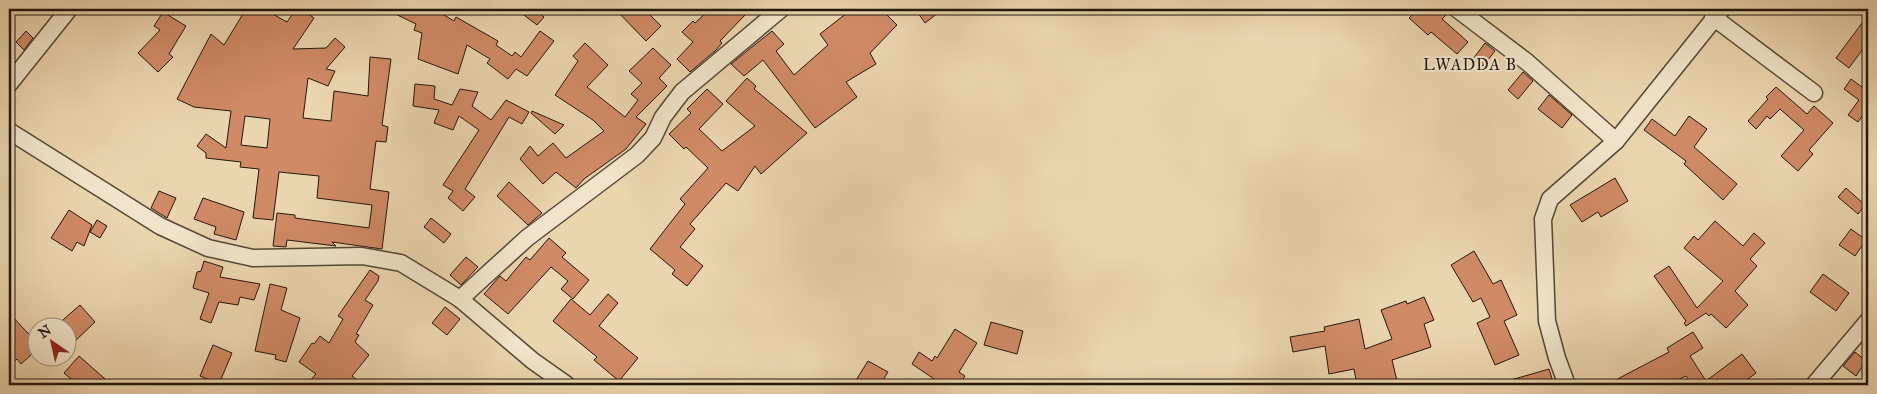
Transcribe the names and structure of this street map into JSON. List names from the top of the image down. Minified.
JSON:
{"districts":["LWADDA B"],"north":"top left"}
